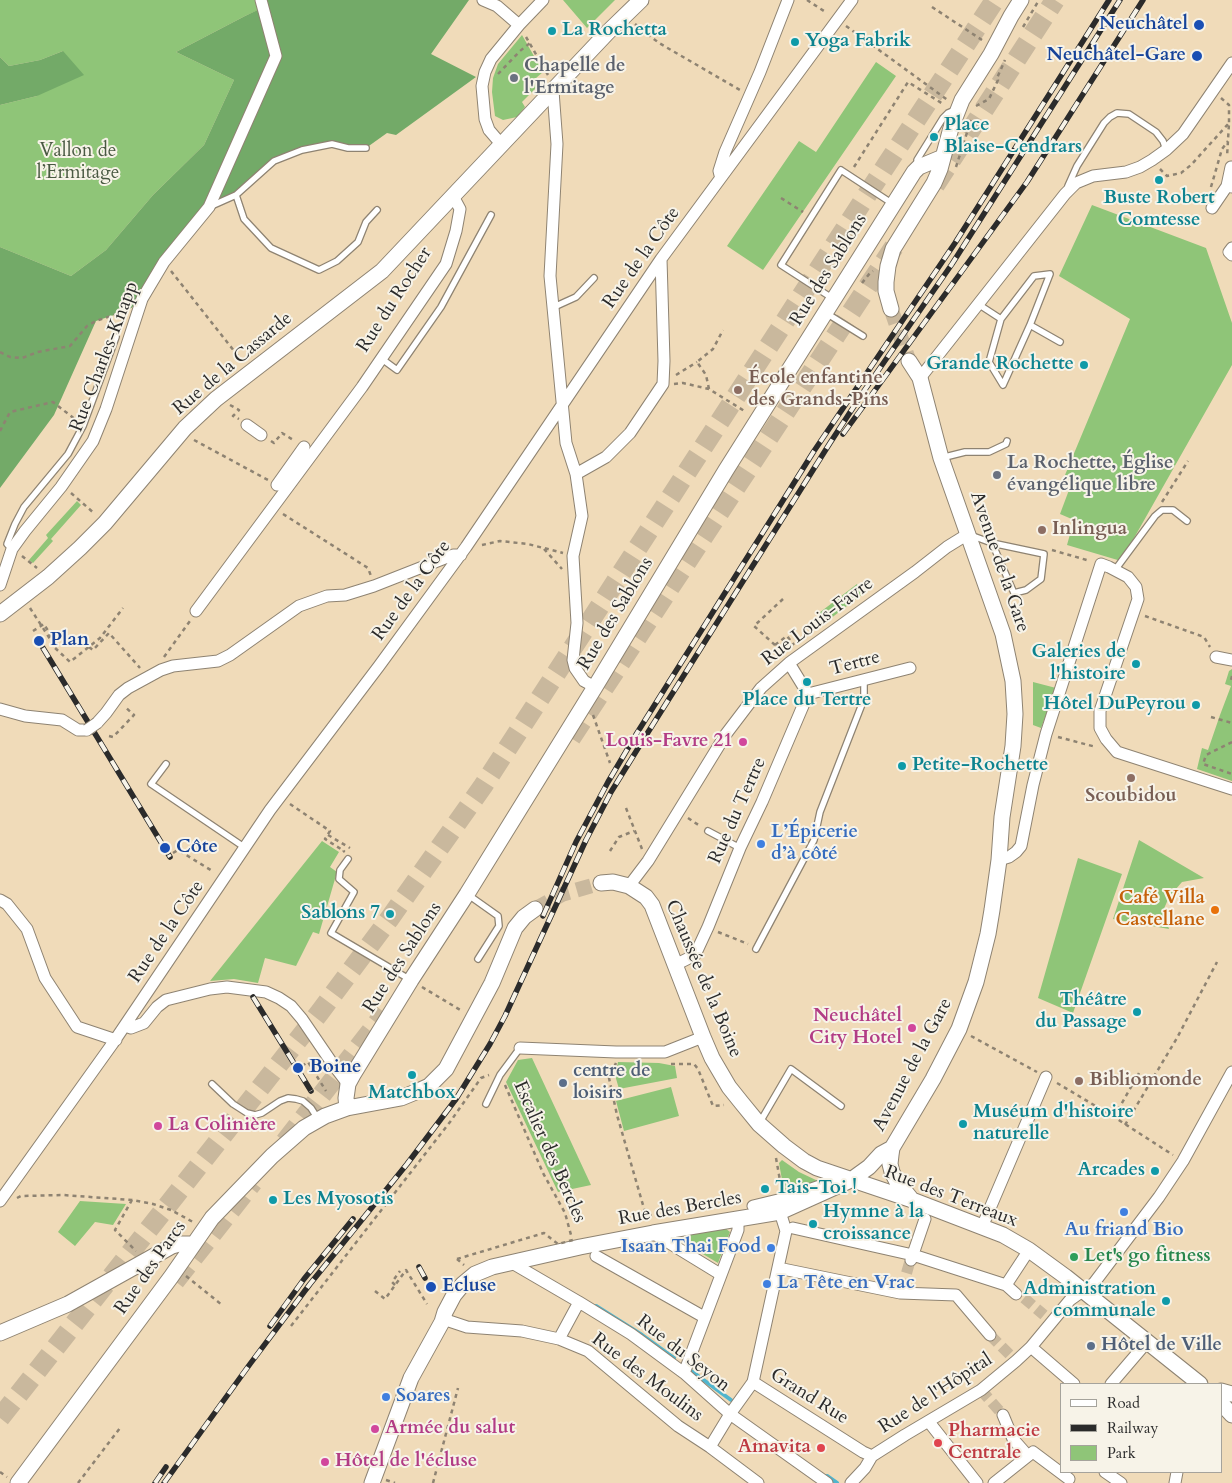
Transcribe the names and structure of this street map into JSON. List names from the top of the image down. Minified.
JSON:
{"streets":{"main road":["Rue des Sablons","Rue de la Cassarde","Avenue de la Gare","Chaussée de la Boine","Rue des Terreaux","Rue des Bercles","Rue des Parcs"],"street":["Rue de la Côte","Rue du Rocher","Rue Charles-Knapp","Rue Louis-Favre","Tertre","Rue du Tertre","Rue du Seyon","Rue des Moulins","Rue de l'Hôpital","Grand Rue"],"path":["Escalier des Bercles"]},"crossings":[["Rue des Sablons","Rue des Parcs"],["Rue du Rocher","Rue de la Cassarde"],["Avenue de la Gare","Rue Louis-Favre"],["Avenue de la Gare","Chaussée de la Boine"],["Avenue de la Gare","Rue des Terreaux"],["Avenue de la Gare","Rue des Bercles"],["Rue Louis-Favre","Chaussée de la Boine"],["Tertre","Rue du Tertre"],["Rue du Tertre","Chaussée de la Boine"],["Chaussée de la Boine","Rue des Terreaux"],["Chaussée de la Boine","Rue des Bercles"],["Rue des Terreaux","Rue des Bercles"],["Rue des Terreaux","Rue de l'Hôpital"],["Rue des Bercles","Rue du Seyon"],["Rue des Bercles","Rue des Moulins"],["Rue de l'Hôpital","Grand Rue"]],"parks":["Vallon de l’Ermitage"],"places":["Neuchâtel","La Rochetta","Yoga Fabrik","Neuchâtel-Gare","Chapelle de l'Ermitage","Place Blaise-Cendrars","Buste Robert Comtesse","Grande Rochette","École enfantine des Grands-Pins","La Rochette, Église évangélique libre","Inlingua","Plan","Galeries de l'histoire","Place du Tertre","Hôtel DuPeyrou","Louis-Favre 21","Petite-Rochette","Scoubidou","L’Épicerie d’à côté","Côte","Café Villa Castellane","Sablons 7","Théâtre du Passage","Neuchâtel City Hotel","Boine","Matchbox","Bibliomonde","centre de loisirs","Muséum d'histoire naturelle","La Colinière","Arcades","Tais-Toi !","Les Myosotis","Au friand Bio","Hymne à la croissance","Isaan Thai Food","Let's go fitness","La Tête en Vrac","Ecluse","Administration communale","Hôtel de Ville","Soares","Armée du salut","Pharmacie Centrale","Amavita","Hôtel de l'écluse"],"legend":["Road","Railway","Park"]}
